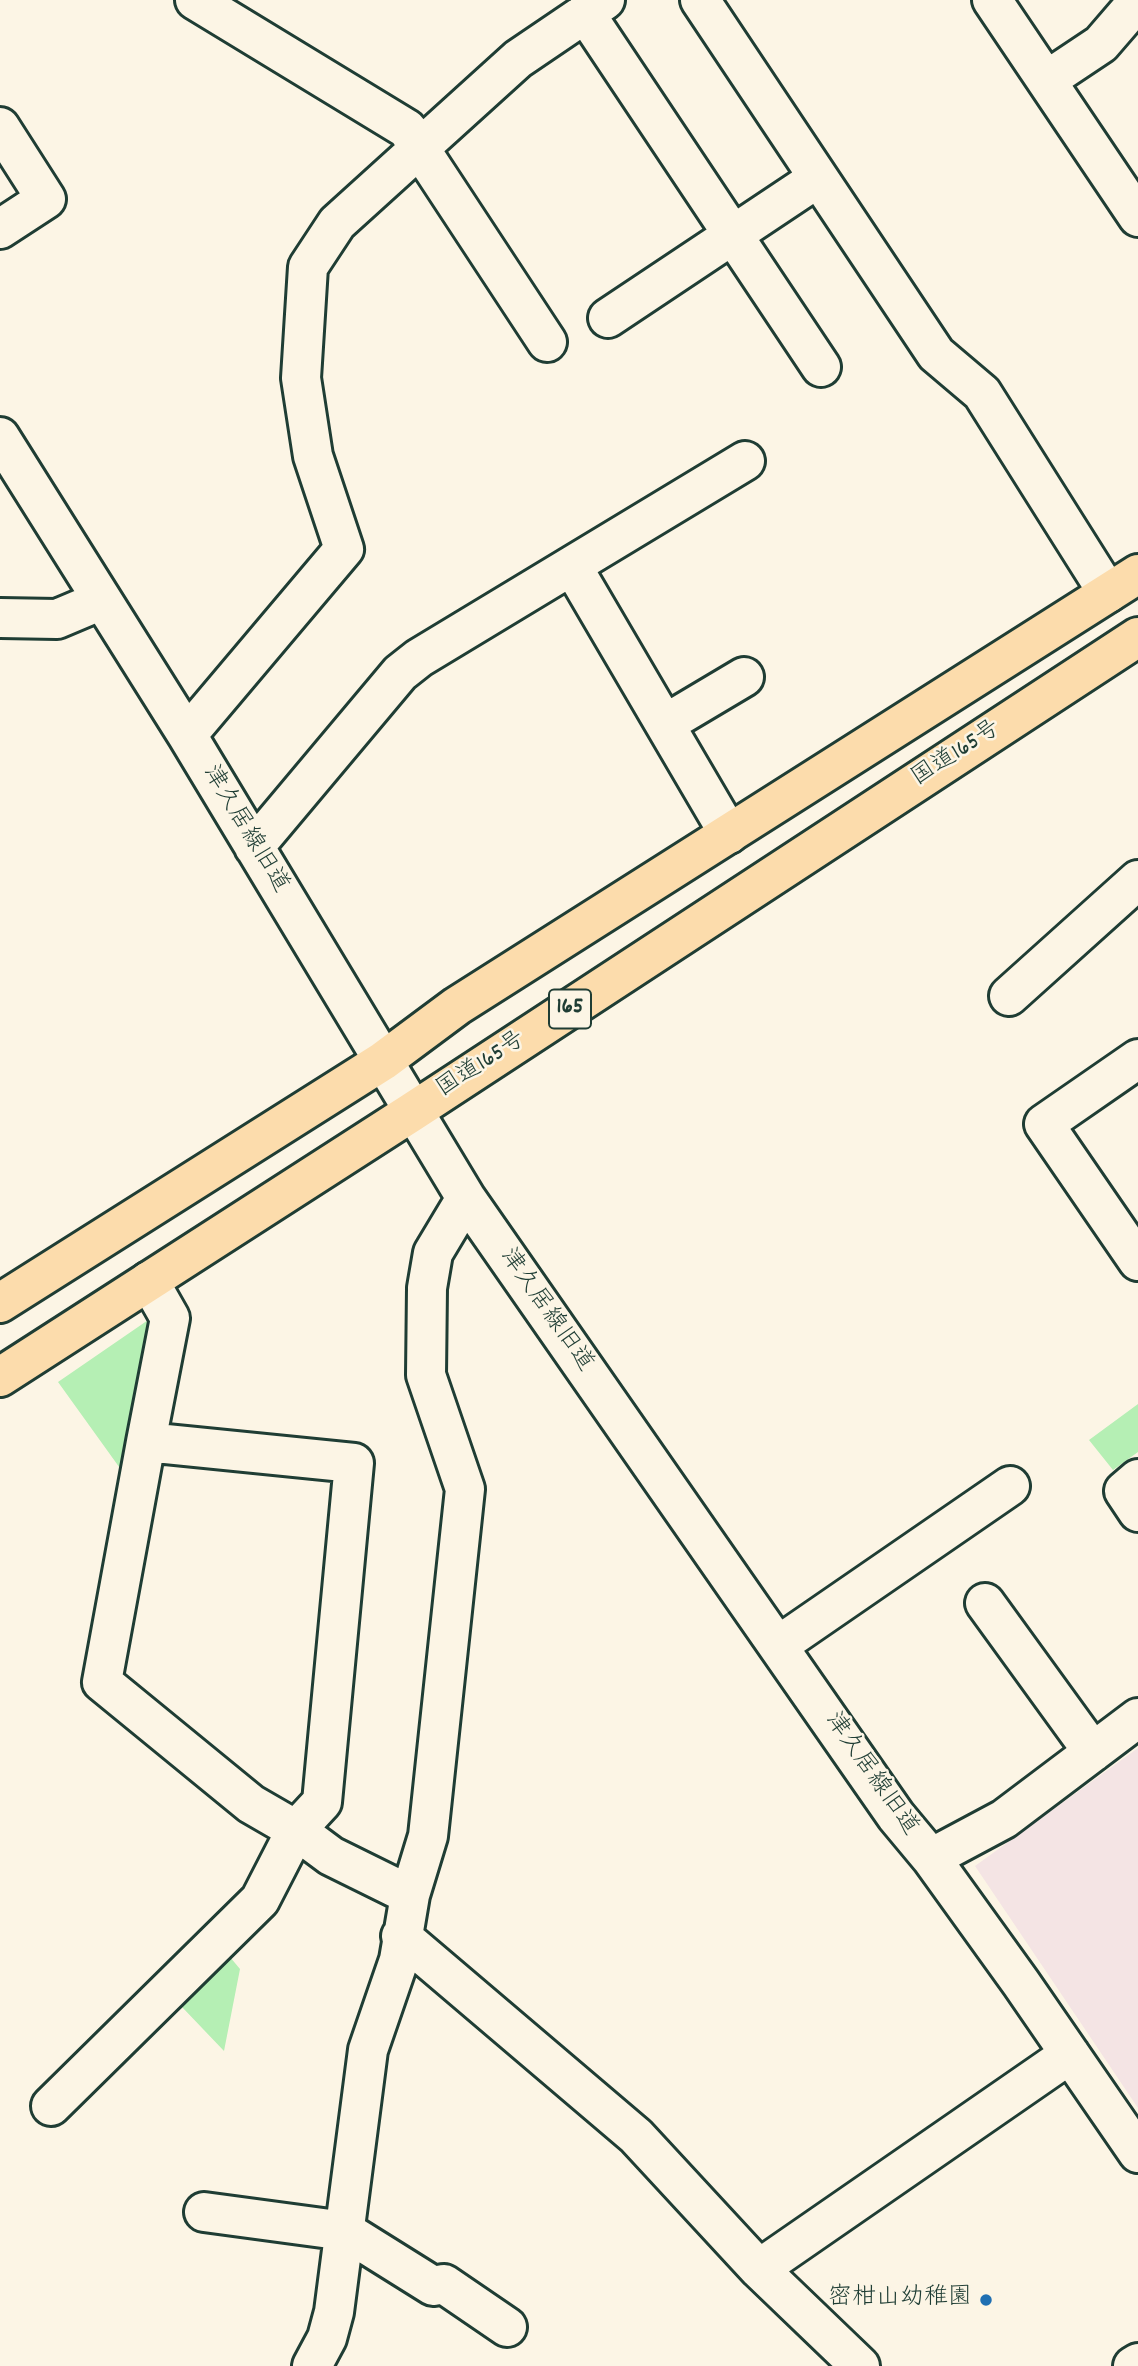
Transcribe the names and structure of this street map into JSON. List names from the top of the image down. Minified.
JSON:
{"streets":{"highway":["国道165号","165"],"street":["津久居線旧道"]},"crossings":[["国道165号","津久居線旧道"],["津久居線旧道","165"]],"places":["密柑山幼稚園"]}
